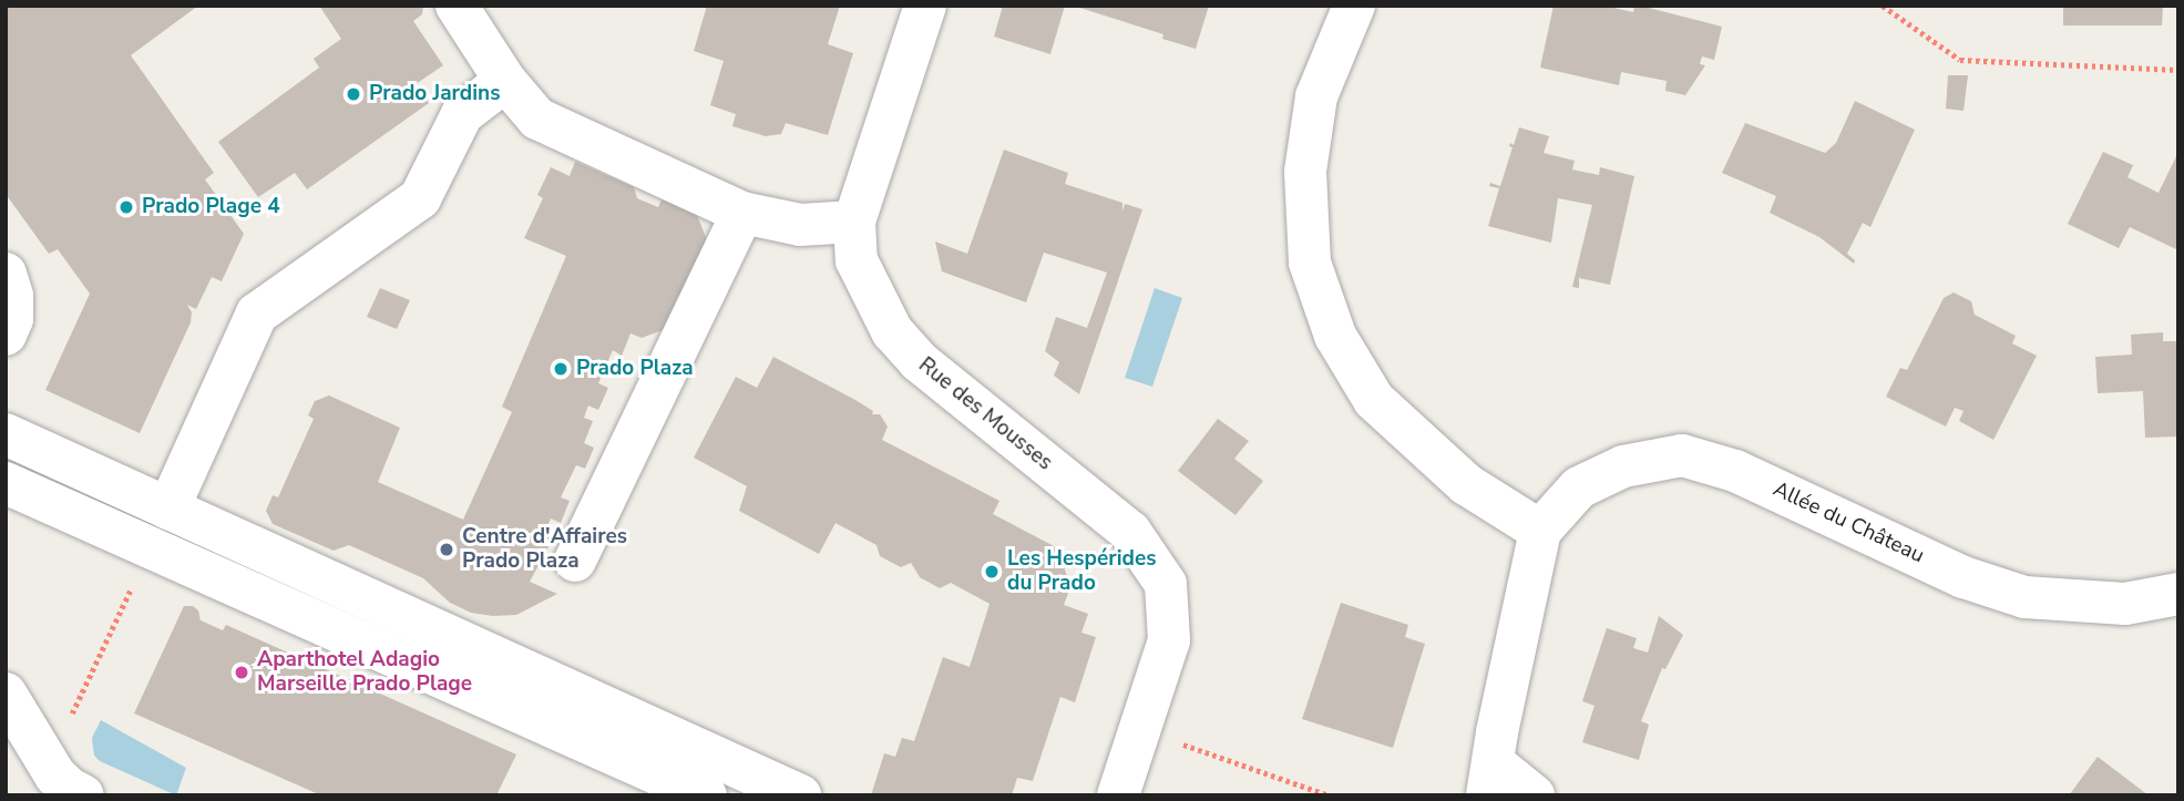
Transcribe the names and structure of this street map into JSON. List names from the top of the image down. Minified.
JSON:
{"streets":{"street":["Rue des Mousses","Allée du Château"]},"places":["Prado Jardins","Prado Plage 4","Prado Plaza","Centre d'Affaires Prado Plaza","Les Hespérides du Prado","Aparthotel Adagio Marseille Prado Plage"]}
